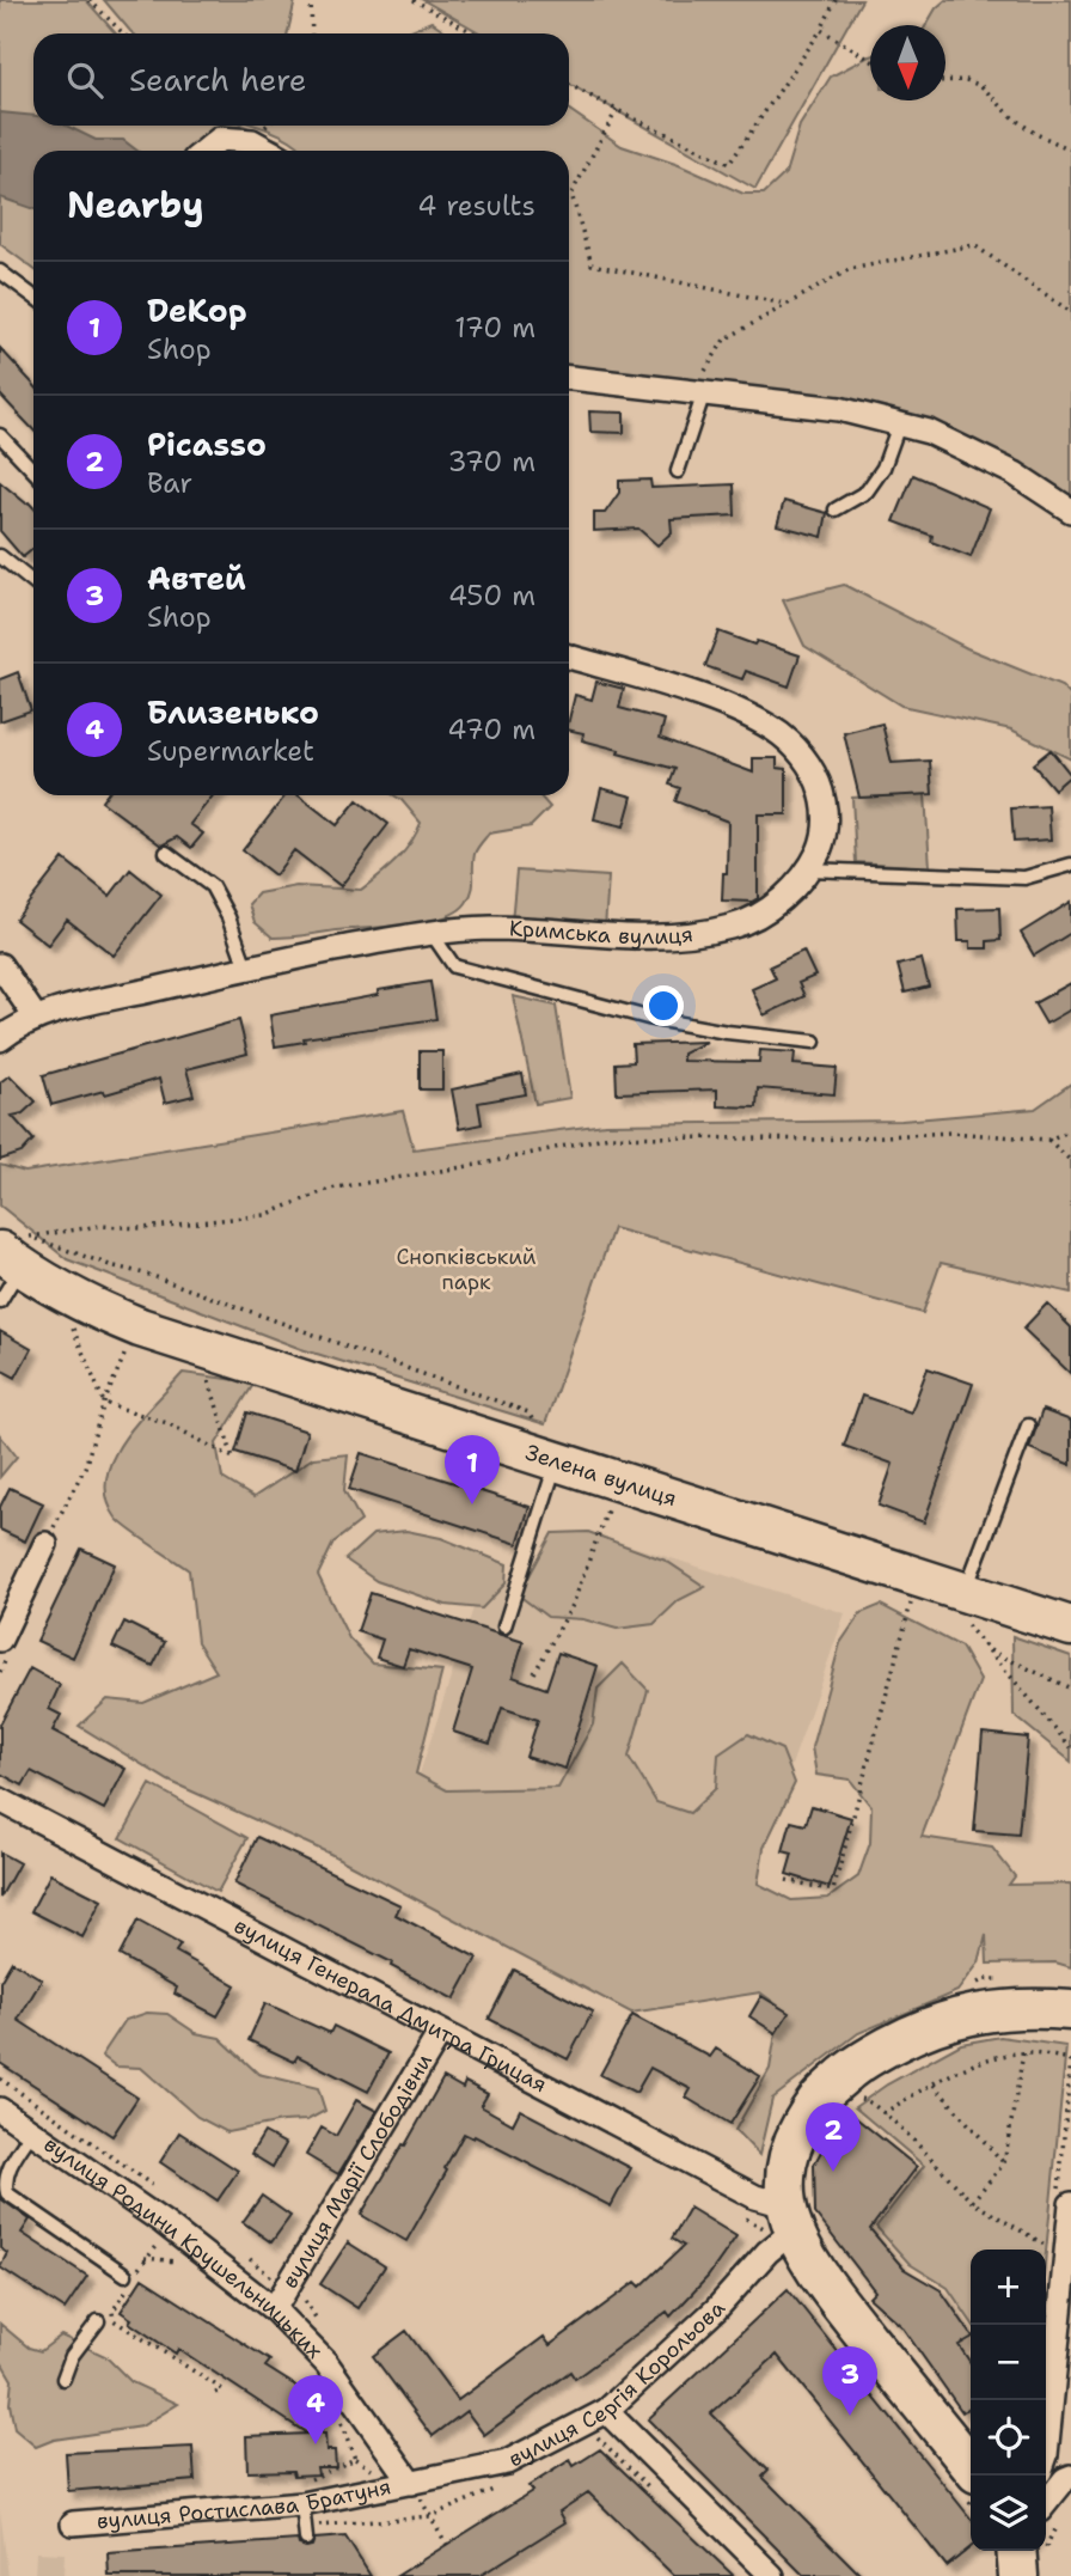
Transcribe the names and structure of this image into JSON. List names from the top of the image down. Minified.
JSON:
{"streets":{"main road":["Зелена вулиця"],"street":["Кримська вулиця","вулиця Генерала Дмитра Грицая","вулиця Марії Слободівни","вулиця Родини Крушельницьких","вулиця Сергія Корольова","вулиця Ростислава Братуня"]},"crossings":[["вулиця Генерала Дмитра Грицая","вулиця Марії Слободівни"],["вулиця Генерала Дмитра Грицая","вулиця Сергія Корольова"],["вулиця Марії Слободівни","вулиця Родини Крушельницьких"],["вулиця Родини Крушельницьких","вулиця Сергія Корольова"],["вулиця Родини Крушельницьких","вулиця Ростислава Братуня"],["вулиця Сергія Корольова","вулиця Ростислава Братуня"]],"parks":["Снопківський парк"],"north":"bottom","page":{"search":"Search here","heading":["Nearby","4 results"],"list":[{"mark":"1","name":"DeKop","note":"Shop","value":"170 m"},{"mark":"2","name":"Picasso","note":"Bar","value":"370 m"},{"mark":"3","name":"Автей","note":"Shop","value":"450 m"},{"mark":"4","name":"Близенько","note":"Supermarket","value":"470 m"}],"pins":["1","2","3","4"],"map_buttons":["+","−"]}}
